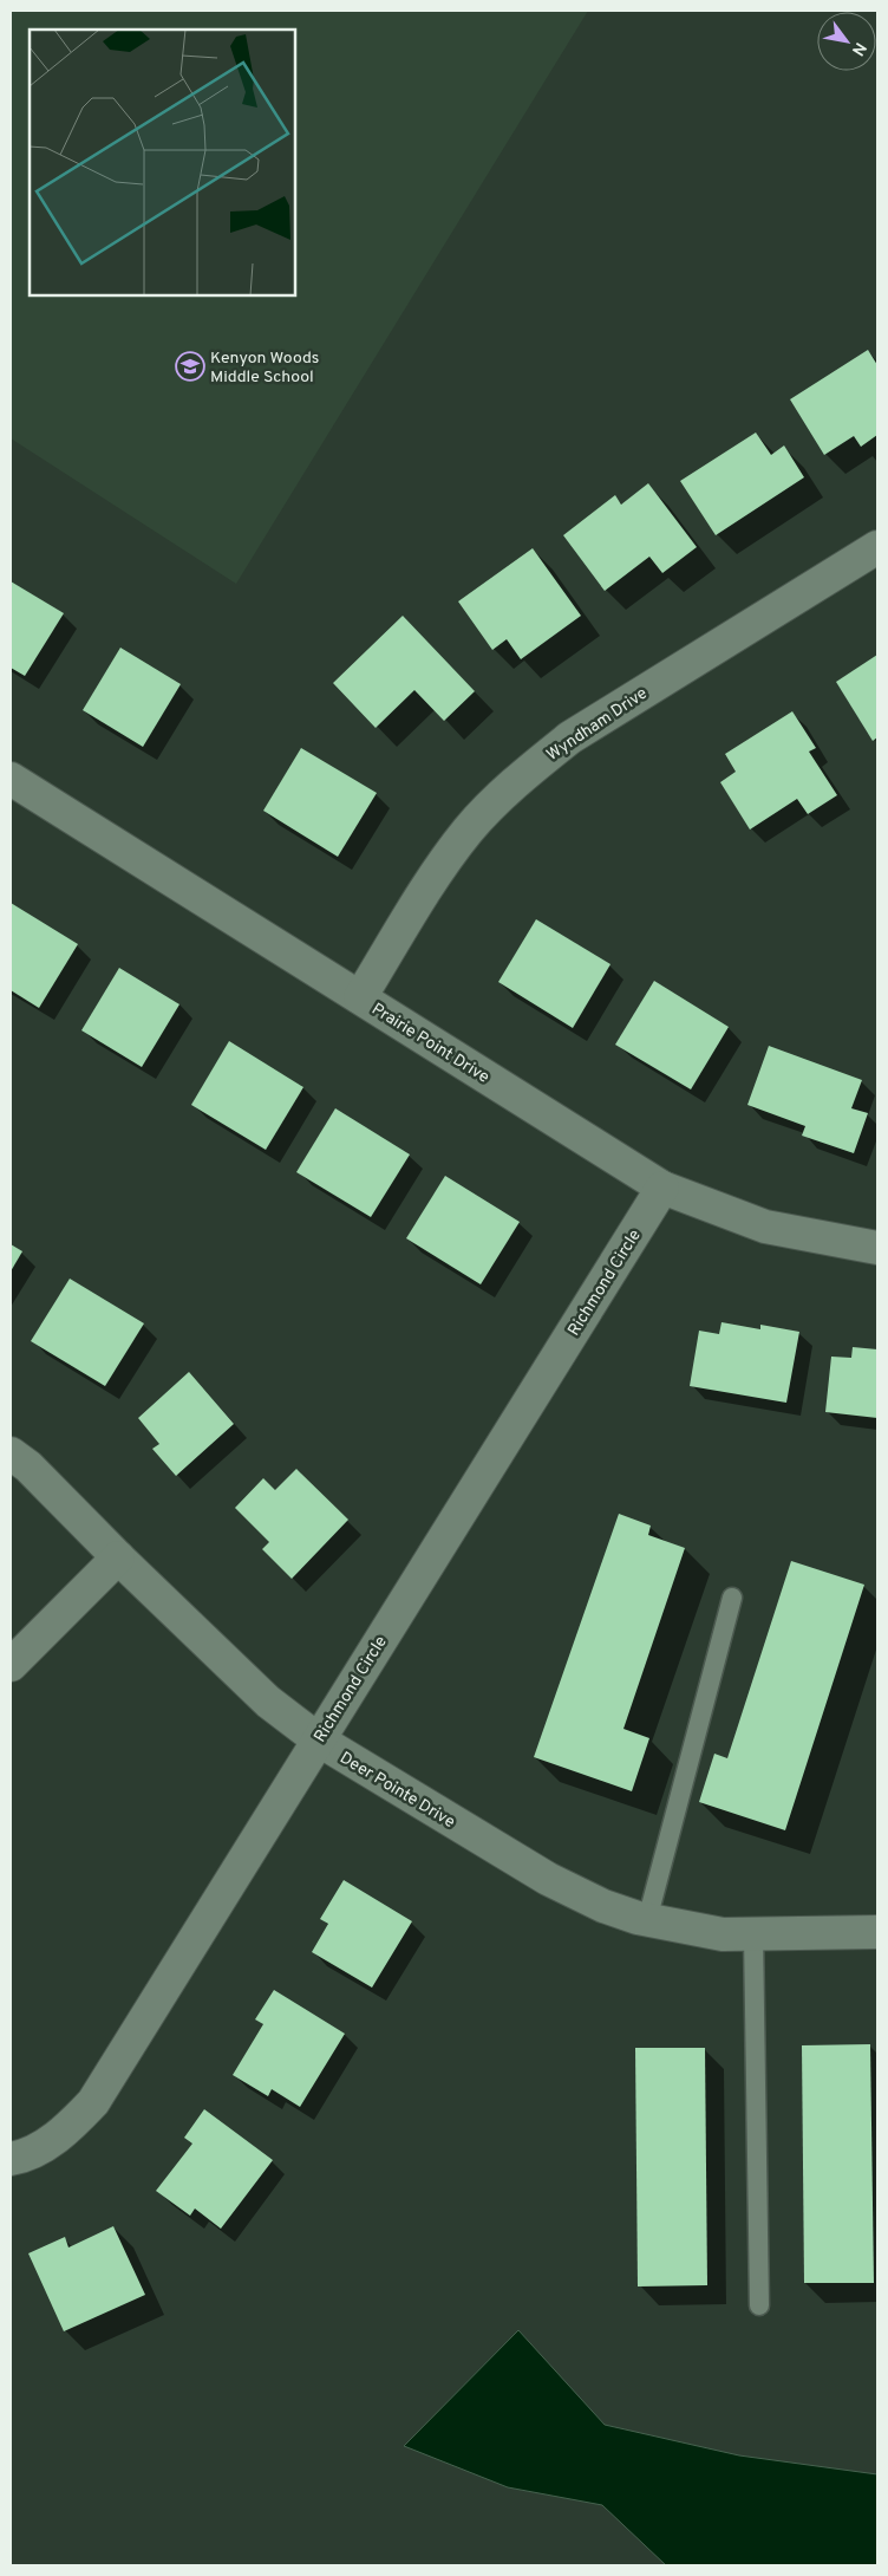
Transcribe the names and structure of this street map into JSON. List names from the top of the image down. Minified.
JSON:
{"streets":{"street":["Wyndham Drive","Prairie Point Drive","Richmond Circle","Deer Pointe Drive"]},"crossings":[["Wyndham Drive","Prairie Point Drive"],["Prairie Point Drive","Richmond Circle"],["Richmond Circle","Deer Pointe Drive"]],"places":{"school or university":["Kenyon Woods Middle School"]},"north":"bottom right"}
